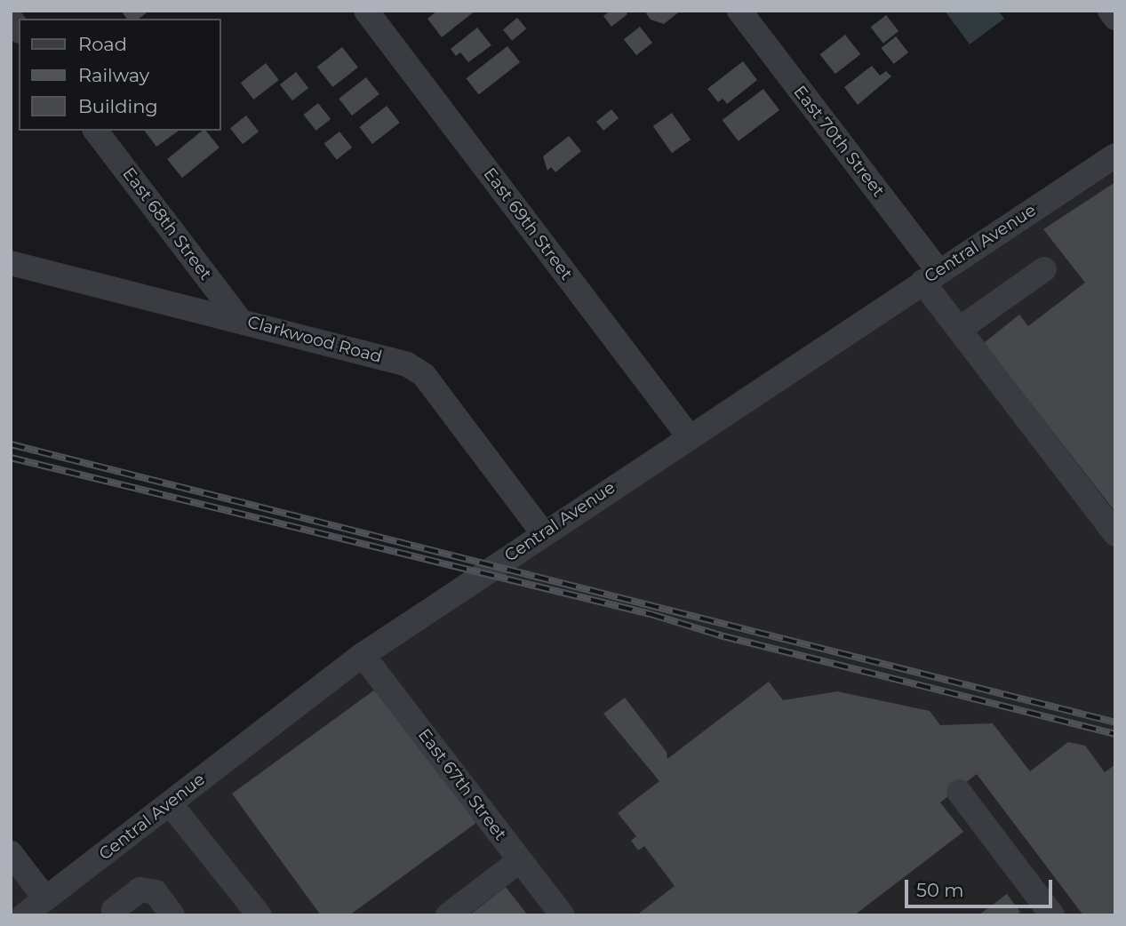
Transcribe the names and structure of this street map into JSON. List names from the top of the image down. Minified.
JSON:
{"streets":{"street":["East 70th Street","East 68th Street","East 69th Street","Central Avenue","Clarkwood Road","East 67th Street"]},"crossings":[["East 70th Street","Central Avenue"],["East 68th Street","Clarkwood Road"],["East 69th Street","Central Avenue"],["Central Avenue","Clarkwood Road"],["Central Avenue","East 67th Street"]],"legend":["Road","Railway","Building"],"scale_bar":"50 m"}
